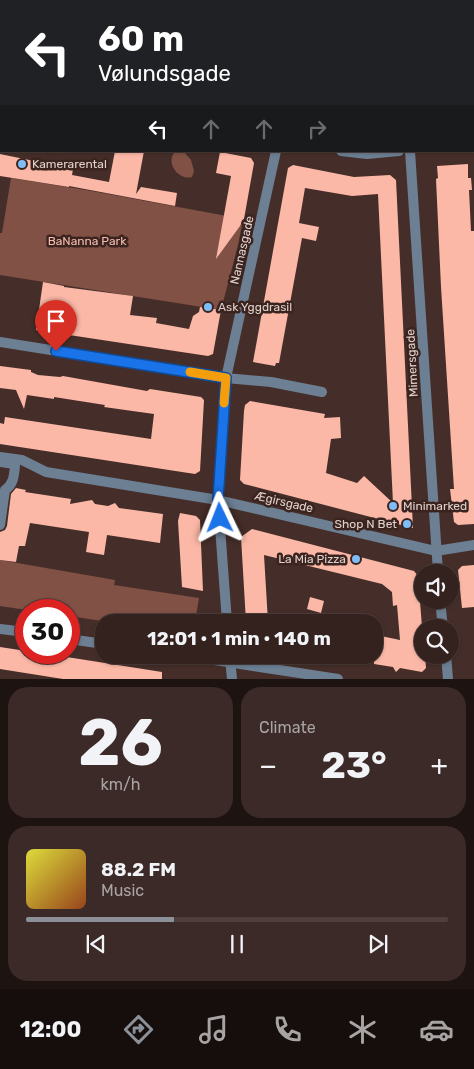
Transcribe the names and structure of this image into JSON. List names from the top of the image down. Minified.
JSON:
{"streets":{"street":["Nannasgade","Mimersgade","Ægirsgade"]},"crossings":[["Nannasgade","Ægirsgade"],["Mimersgade","Ægirsgade"]],"parks":["BaNanna Park"],"places":["Kamerarental","Ask Yggdrasil","Minimarked","Shop N Bet","La Mia Pizza"],"page":{"turn":["60 m","Vølundsgade"],"limit":"30","trip":"12:01 · 1 min · 140 m","tile":[["26","km/h"],"Climate"],"heat":["−","23°","+"],"song":["88.2 FM","Music"],"tabs":"12:00"}}
